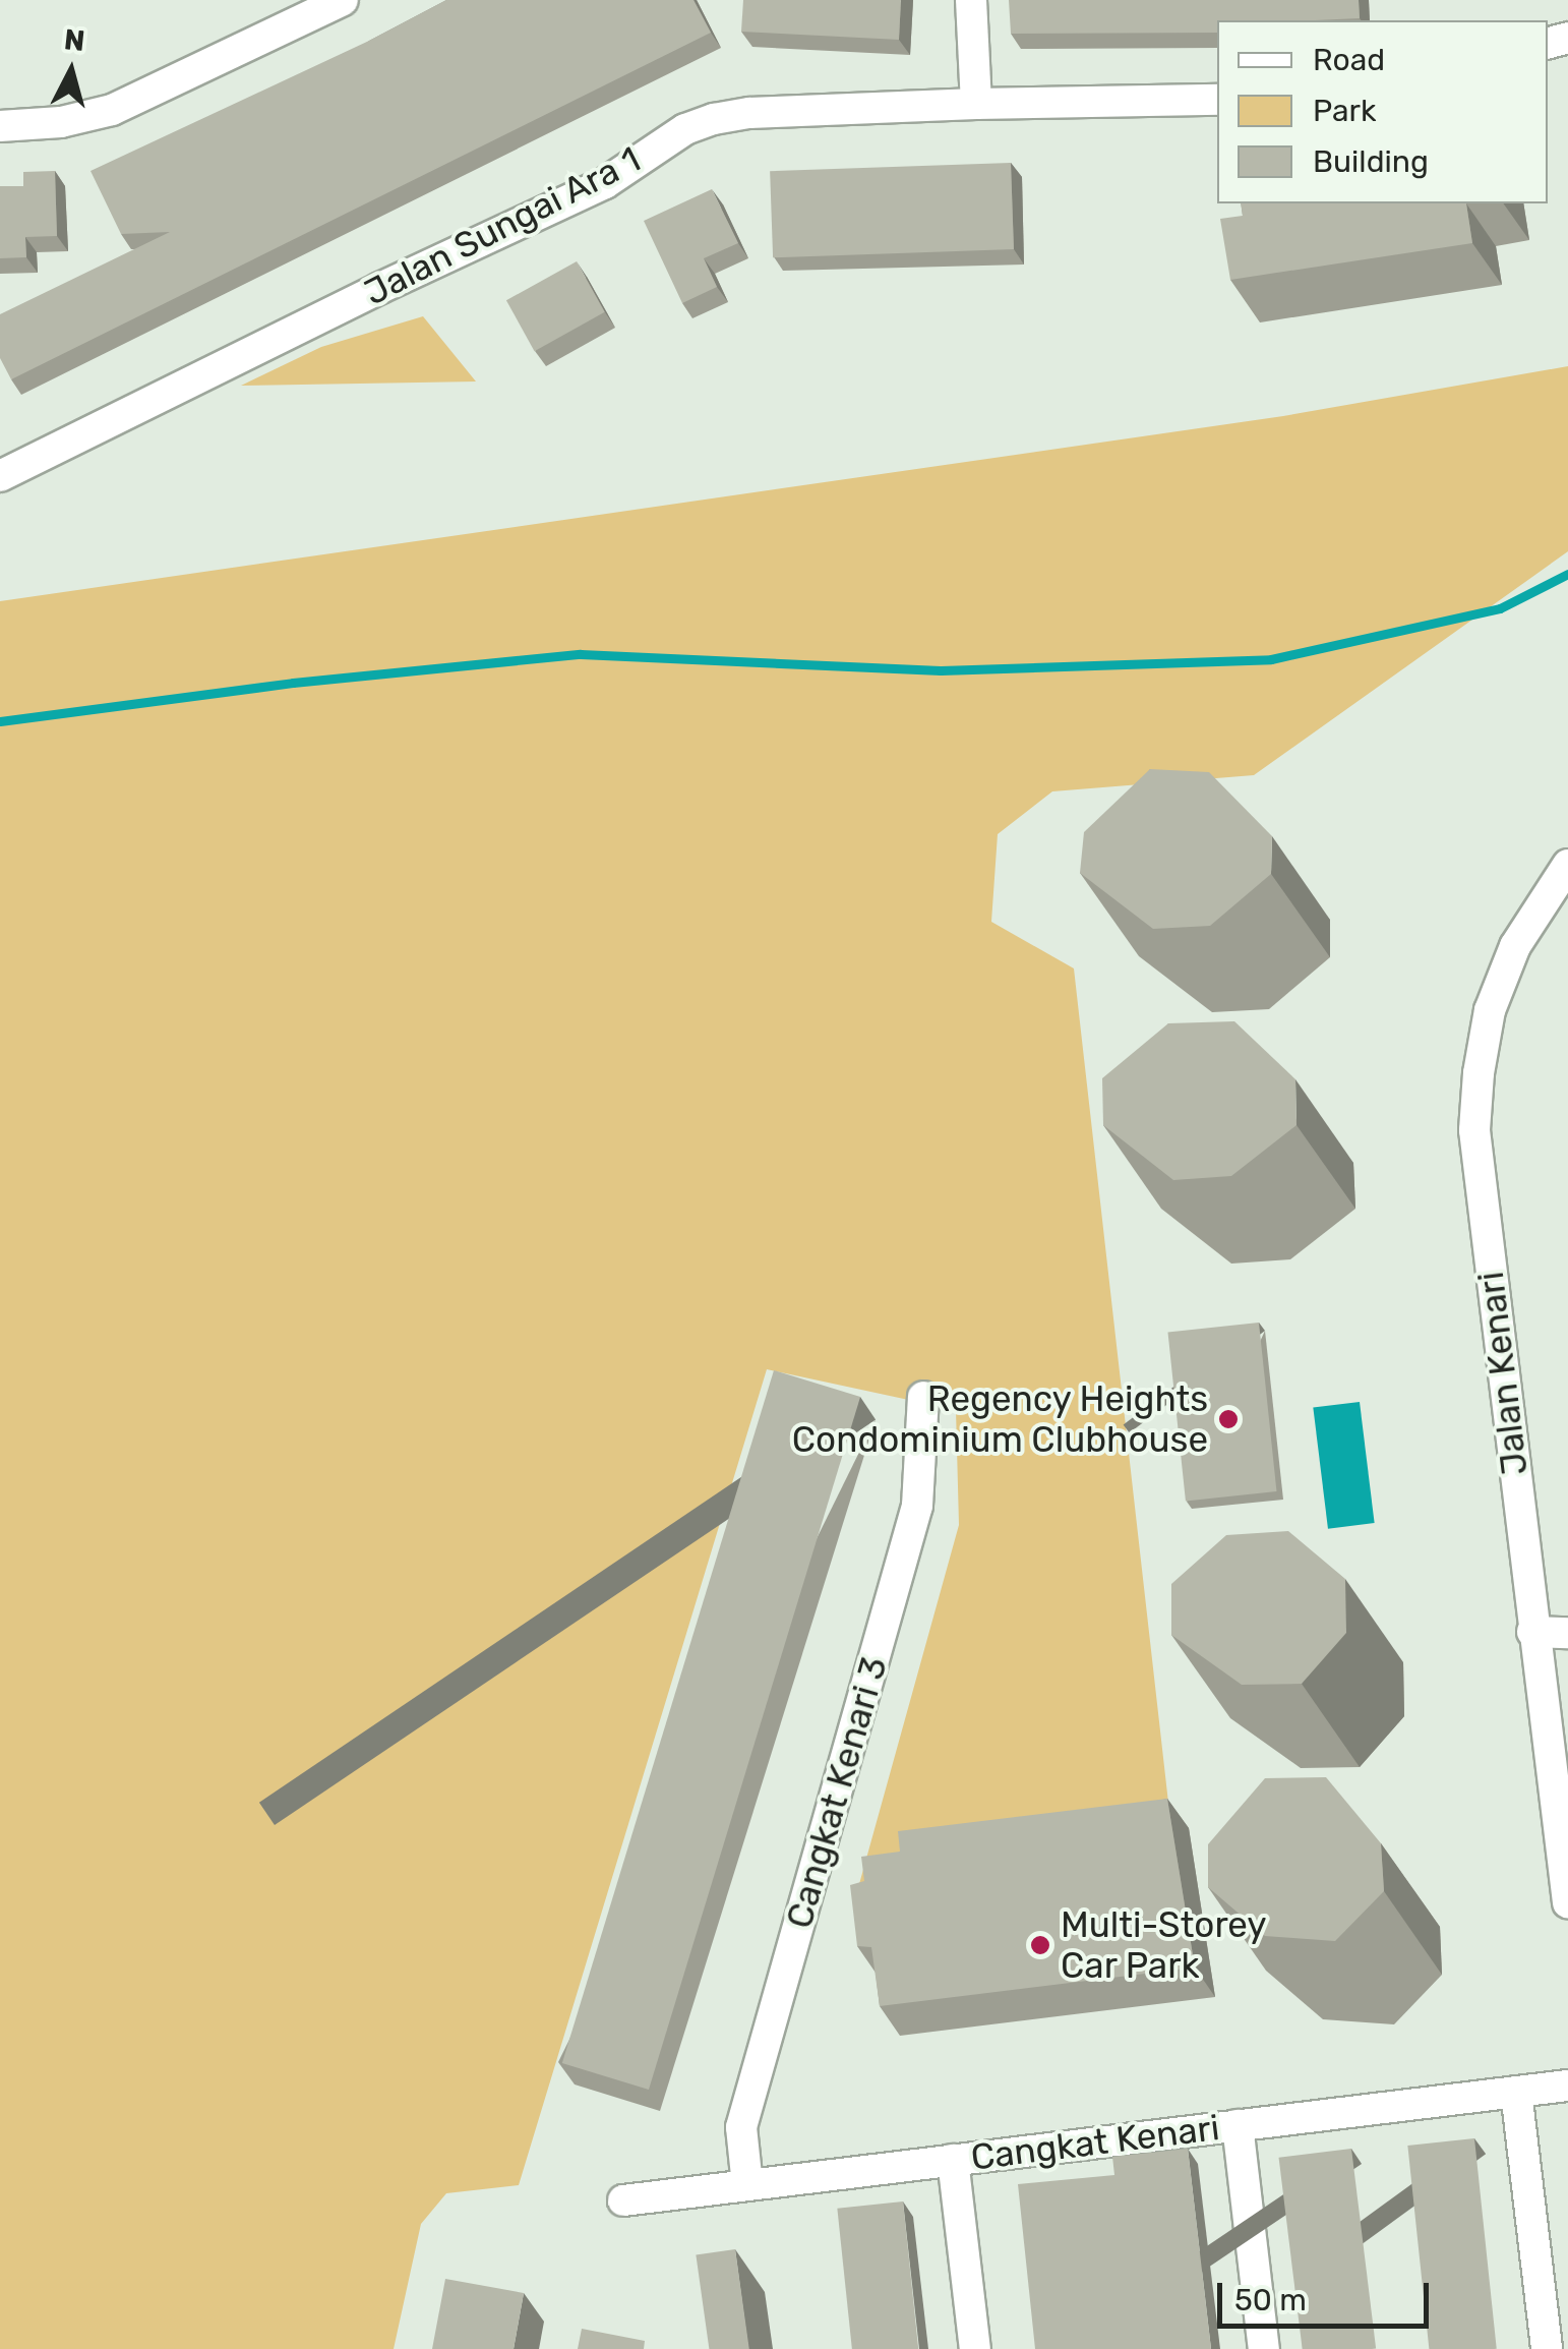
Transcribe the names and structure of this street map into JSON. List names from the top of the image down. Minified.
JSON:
{"streets":{"street":["Jalan Sungai Ara 1","Jalan Kenari","Cangkat Kenari 3","Cangkat Kenari"]},"crossings":[["Cangkat Kenari 3","Cangkat Kenari"]],"places":["Regency Heights Condominium Clubhouse","Multi-Storey Car Park"],"legend":["Road","Park","Building"],"scale_bar":"50 m","north":"top"}
